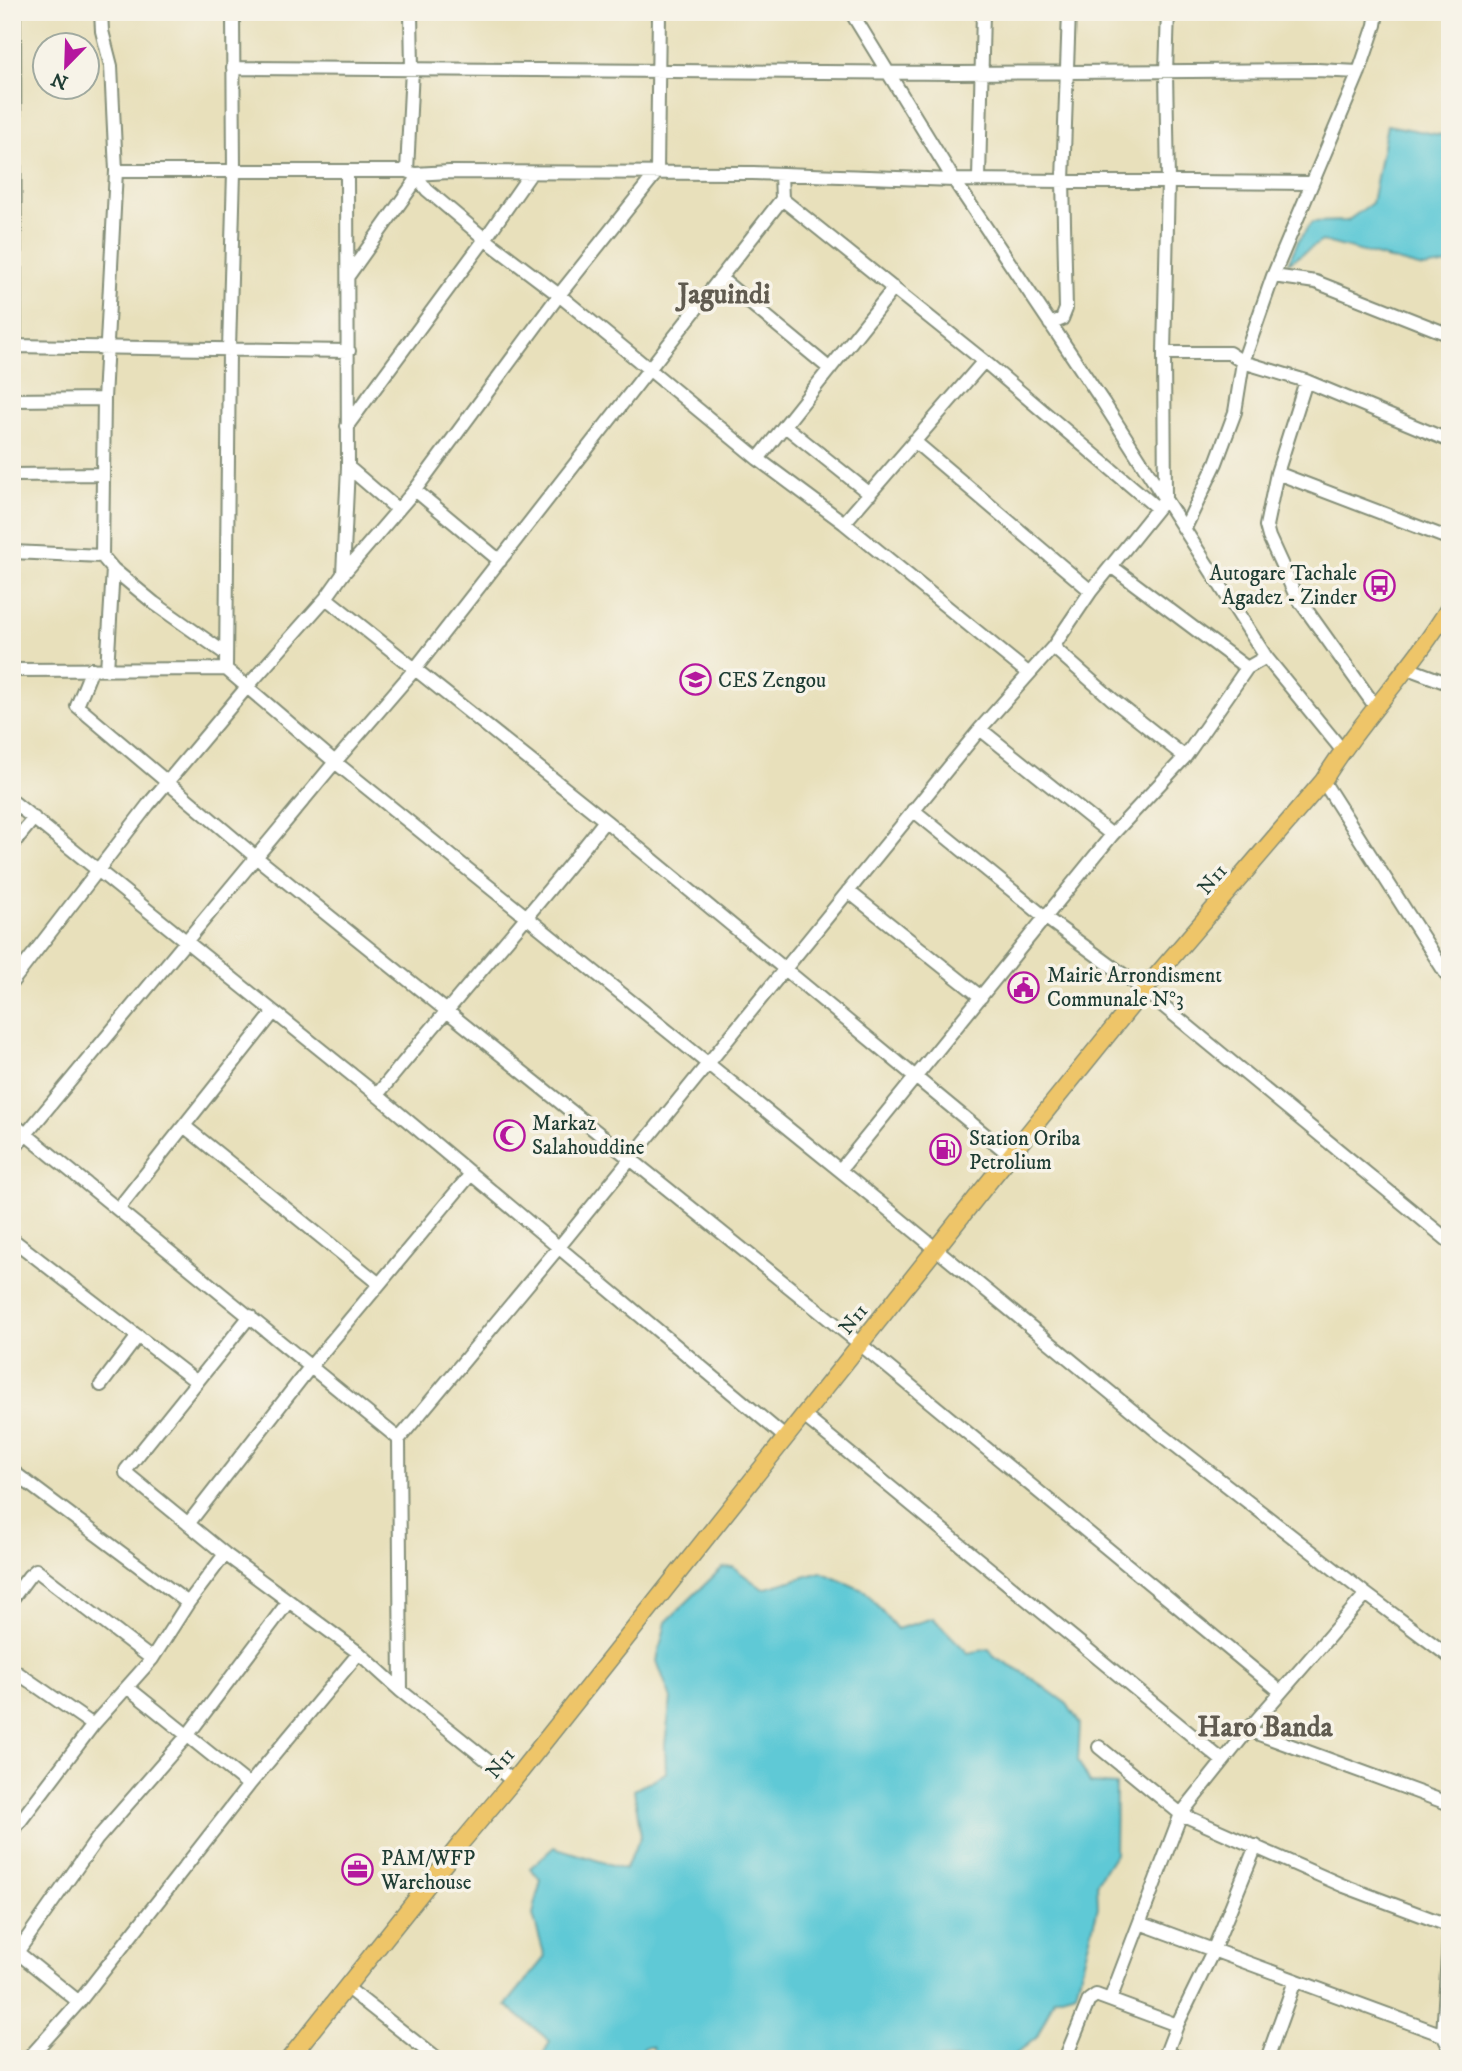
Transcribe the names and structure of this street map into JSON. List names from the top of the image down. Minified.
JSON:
{"streets":{"main road":["N11"]},"districts":["Jaguindi","Haro Banda"],"places":{"bus stop":["Autogare Tachale Agadez - Zinder"],"school or university":["CES Zengou"],"public building":["Mairie Arrondisment Communale N°3"],"mosque":["Markaz Salahouddine"],"fuel station":["Station Oriba Petrolium"],"office":["PAM/WFP Warehouse"]},"north":"bottom left"}
